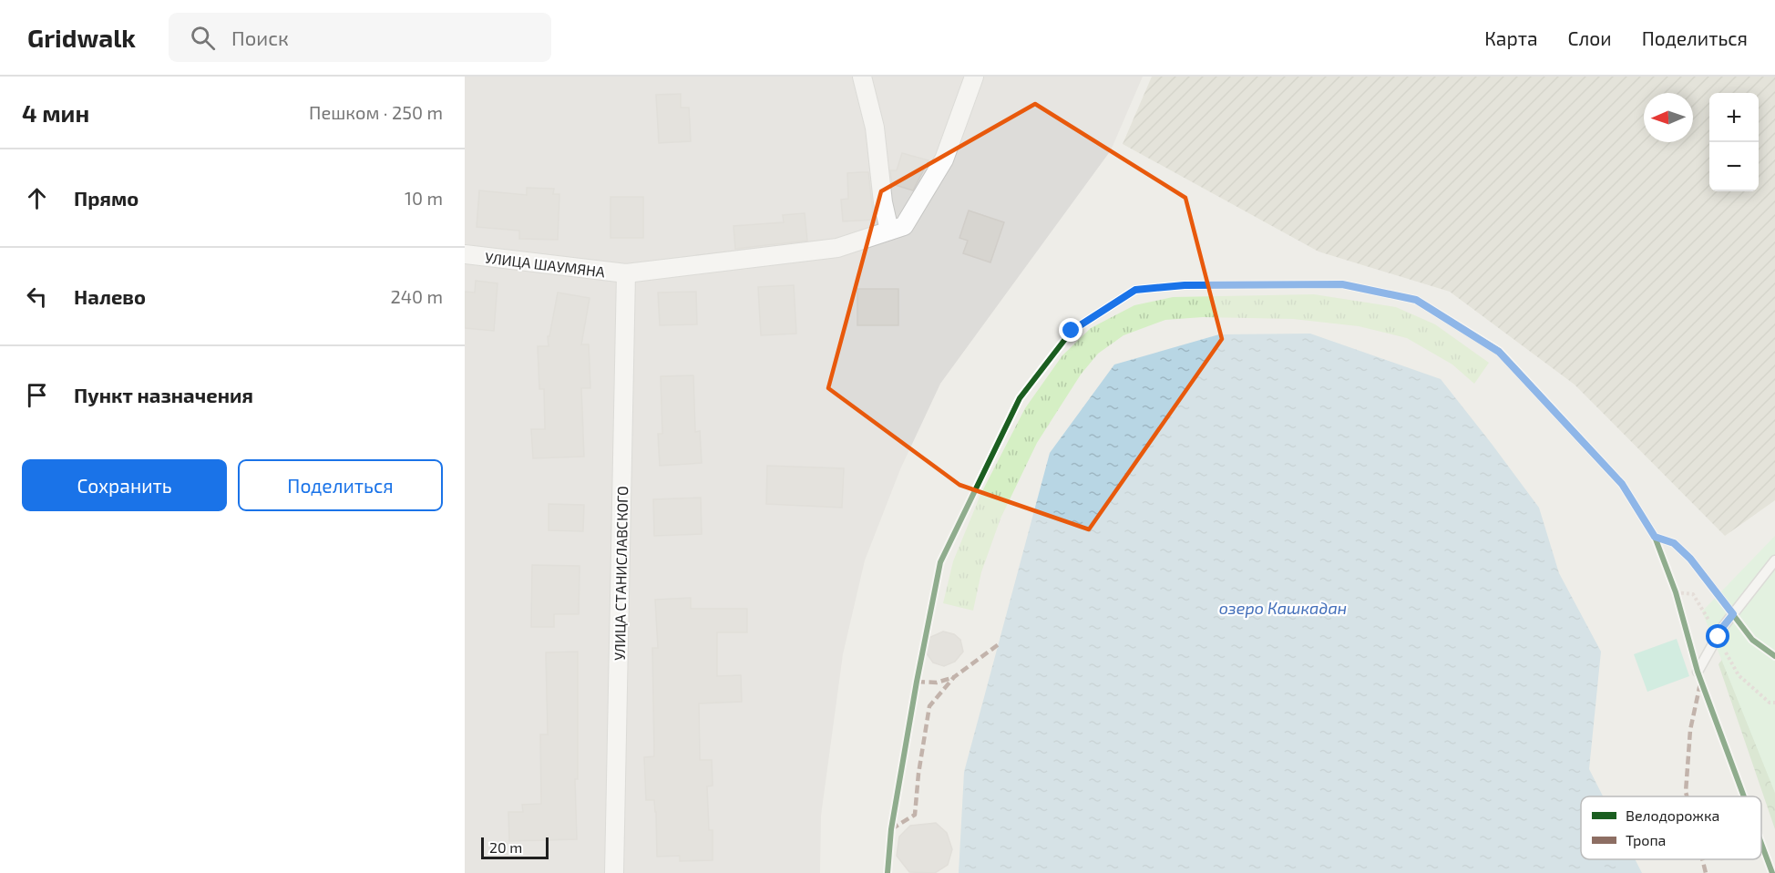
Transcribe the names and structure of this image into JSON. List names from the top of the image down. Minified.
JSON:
{"streets":{"street":["УЛИЦА ШАУМЯНА","УЛИЦА СТАНИСЛАВСКОГО"]},"crossings":[["УЛИЦА ШАУМЯНА","УЛИЦА СТАНИСЛАВСКОГО"]],"water":["озеро Кашкадан"],"legend":["Велодорожка","Тропа"],"scale_bar":"20 m","north":"left","page":{"header":"Gridwalk","search":"Поиск","nav":["Карта","Слои","Поделиться"],"heading":["4 мин","Пешком · 250 m"],"map_buttons":["+","−"],"list":[["Прямо","10 m"],["Налево","240 m"],"Пункт назначения"],"buttons":["Сохранить","Поделиться"],"scale":"20 m"}}
